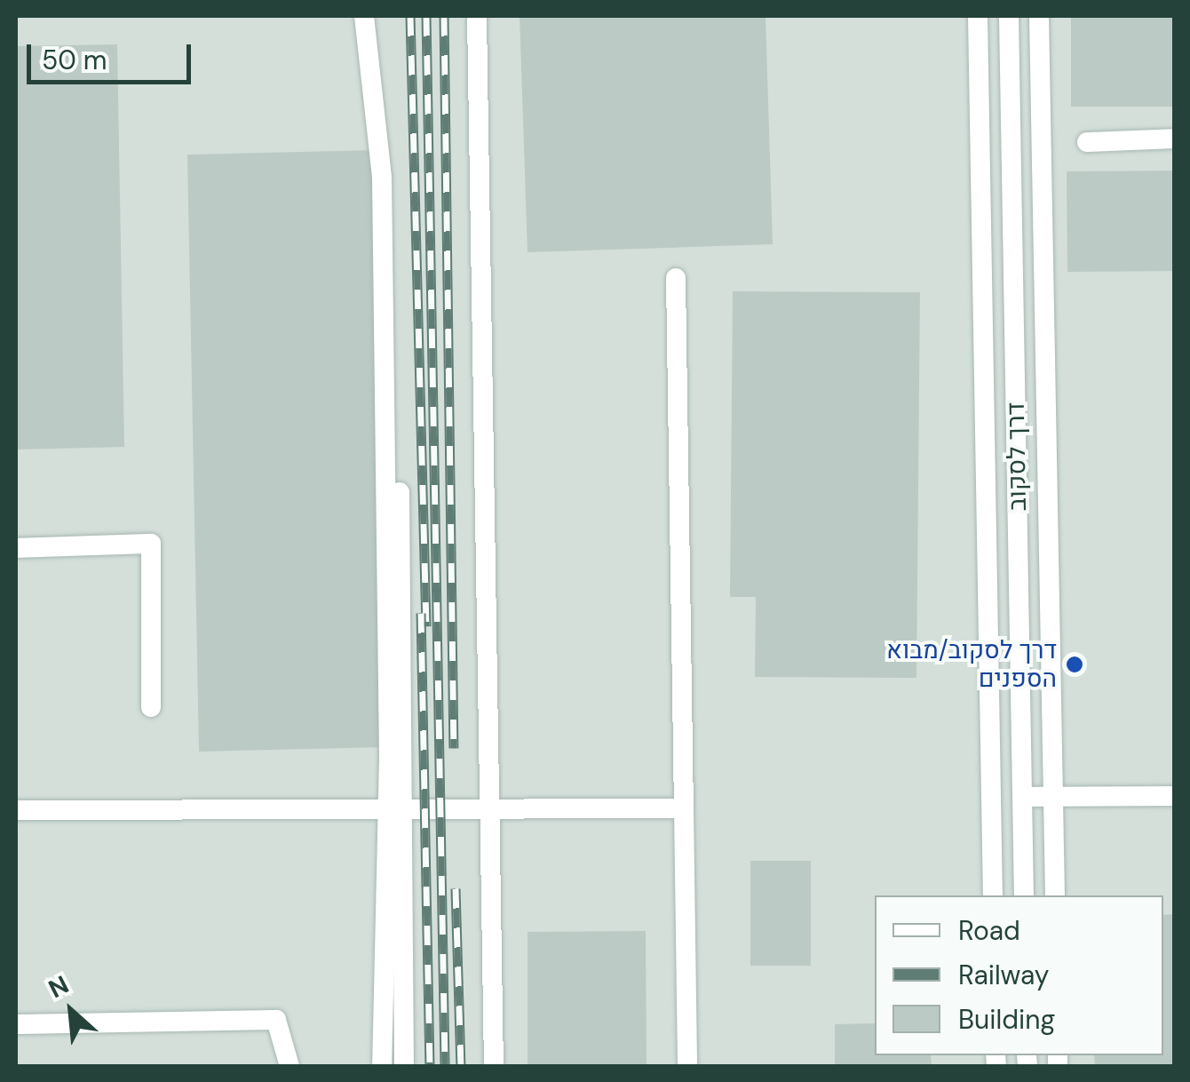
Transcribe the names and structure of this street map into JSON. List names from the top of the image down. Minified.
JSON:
{"streets":{"street":["דרך לסקוב"]},"places":["דרך לסקוב/מבוא הספנים"],"legend":["Road","Railway","Building"],"scale_bar":"50 m","north":"top left"}
